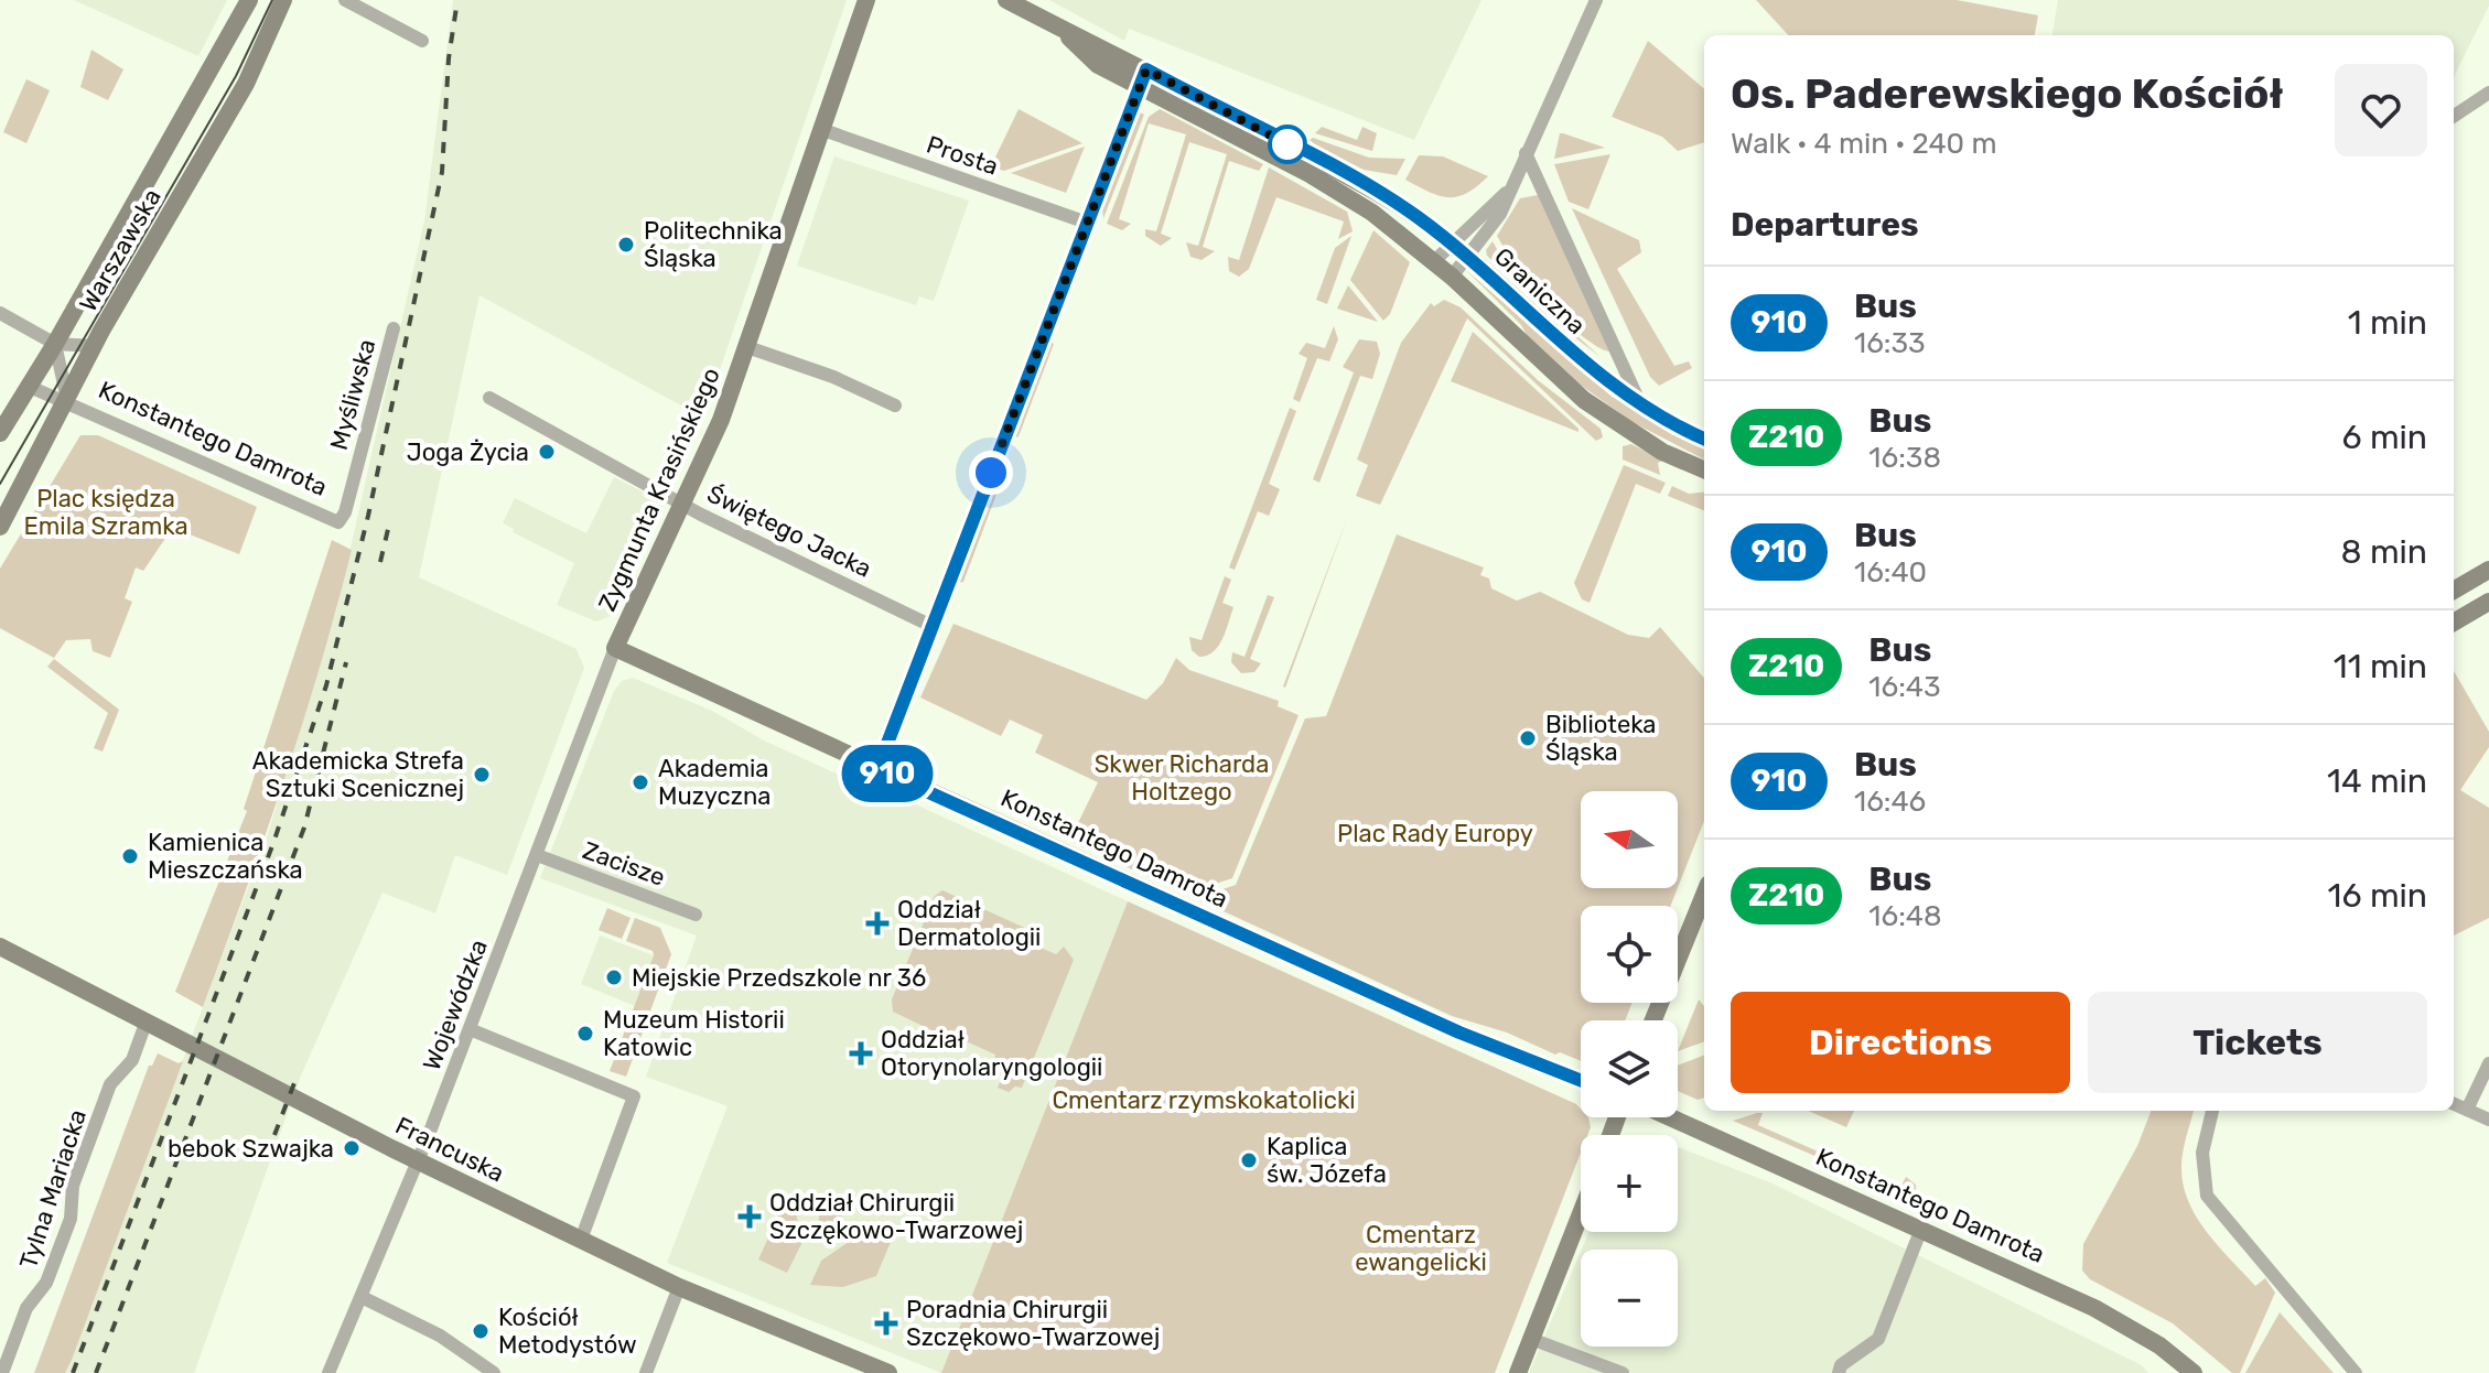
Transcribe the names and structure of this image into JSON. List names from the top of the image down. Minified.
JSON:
{"streets":{"street":["Prosta","Warszawska","Graniczna","Myśliwska","Konstantego Damrota","Zygmunta Krasińskiego","Świętego Jacka","Zacisze","Wojewódzka","Francuska","Tylna Mariacka"]},"crossings":[["Prosta","Zygmunta Krasińskiego"],["Warszawska","Konstantego Damrota"],["Myśliwska","Konstantego Damrota"],["Konstantego Damrota","Zygmunta Krasińskiego"],["Konstantego Damrota","Wojewódzka"],["Zygmunta Krasińskiego","Świętego Jacka"],["Zygmunta Krasińskiego","Wojewódzka"],["Zacisze","Wojewódzka"],["Wojewódzka","Francuska"],["Francuska","Tylna Mariacka"]],"parks":["Plac księdza Emila Szramka","Skwer Richarda Holtzego","Plac Rady Europy","Cmentarz rzymskokatolicki","Cmentarz ewangelicki"],"places":{"other":["Politechnika Śląska","Joga Życia","Biblioteka Śląska","Akademicka Strefa Sztuki Scenicznej","Akademia Muzyczna","Kamienica Mieszczańska","Miejskie Przedszkole nr 36","Muzeum Historii Katowic","bebok Szwajka","Kaplica św. Józefa","Kościół Metodystów"],"health":["Oddział Dermatologii","Oddział Otorynolaryngologii","Oddział Chirurgii Szczękowo-Twarzowej","Poradnia Chirurgii Szczękowo-Twarzowej"]},"lines":["bus line 910"],"north":"left","page":{"on_map":"910","heading":[["Os. Paderewskiego Kościół","Walk · 4 min · 240 m"],"Departures"],"list":[{"mark":"910","name":"Bus","note":"16:33","value":"1 min"},{"mark":"Z210","name":"Bus","note":"16:38","value":"6 min"},{"mark":"910","name":"Bus","note":"16:40","value":"8 min"},{"mark":"Z210","name":"Bus","note":"16:43","value":"11 min"},{"mark":"910","name":"Bus","note":"16:46","value":"14 min"},{"mark":"Z210","name":"Bus","note":"16:48","value":"16 min"}],"map_buttons":["+","−"],"buttons":["Directions","Tickets"]}}
